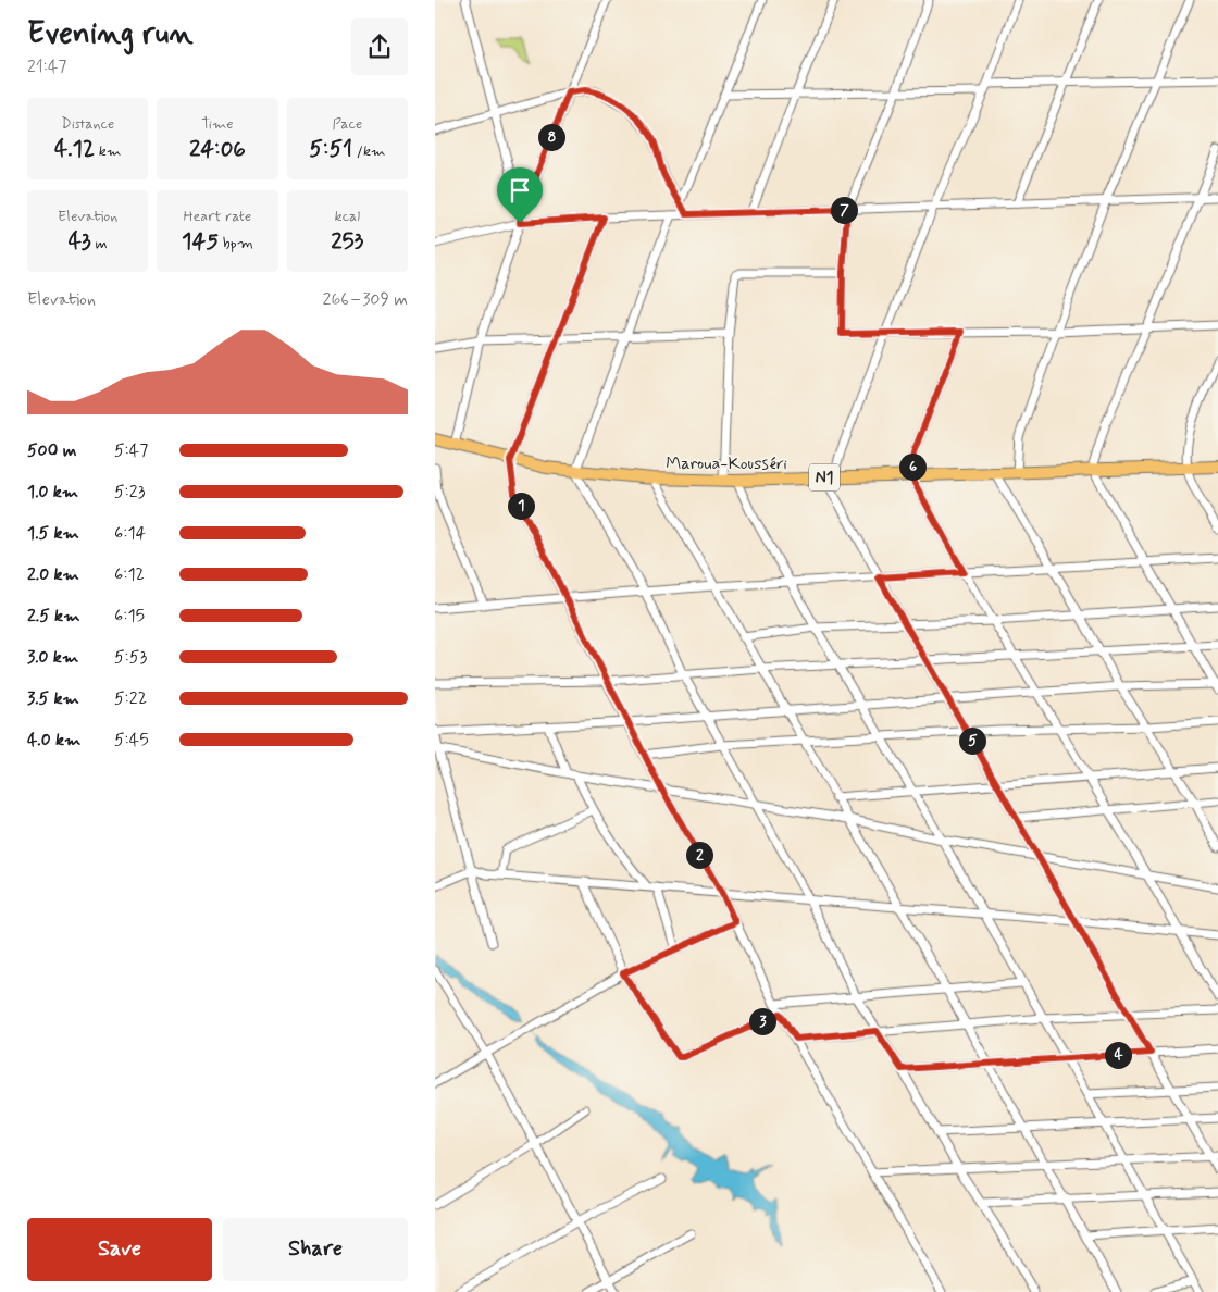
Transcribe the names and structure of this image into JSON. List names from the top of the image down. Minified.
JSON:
{"streets":{"highway":["Maroua-Kousséri","N1"]},"page":{"heading":["Evening run","21:47"],"stats":[["Distance","4.12 km"],["Time","24:06"],["Pace","5:51 /km"],["Elevation","43 m"],["Heart rate","145 bpm"],["kcal","253"]],"pins":["8","7","6","1","5","2","3","4"],"chart":["Elevation","266–309 m"],"list":[{"name":"500 m","note":"5:47"},{"name":"1.0 km","note":"5:23"},{"name":"1.5 km","note":"6:14"},{"name":"2.0 km","note":"6:12"},{"name":"2.5 km","note":"6:15"},{"name":"3.0 km","note":"5:53"},{"name":"3.5 km","note":"5:22"},{"name":"4.0 km","note":"5:45"}],"buttons":["Save","Share"]}}
